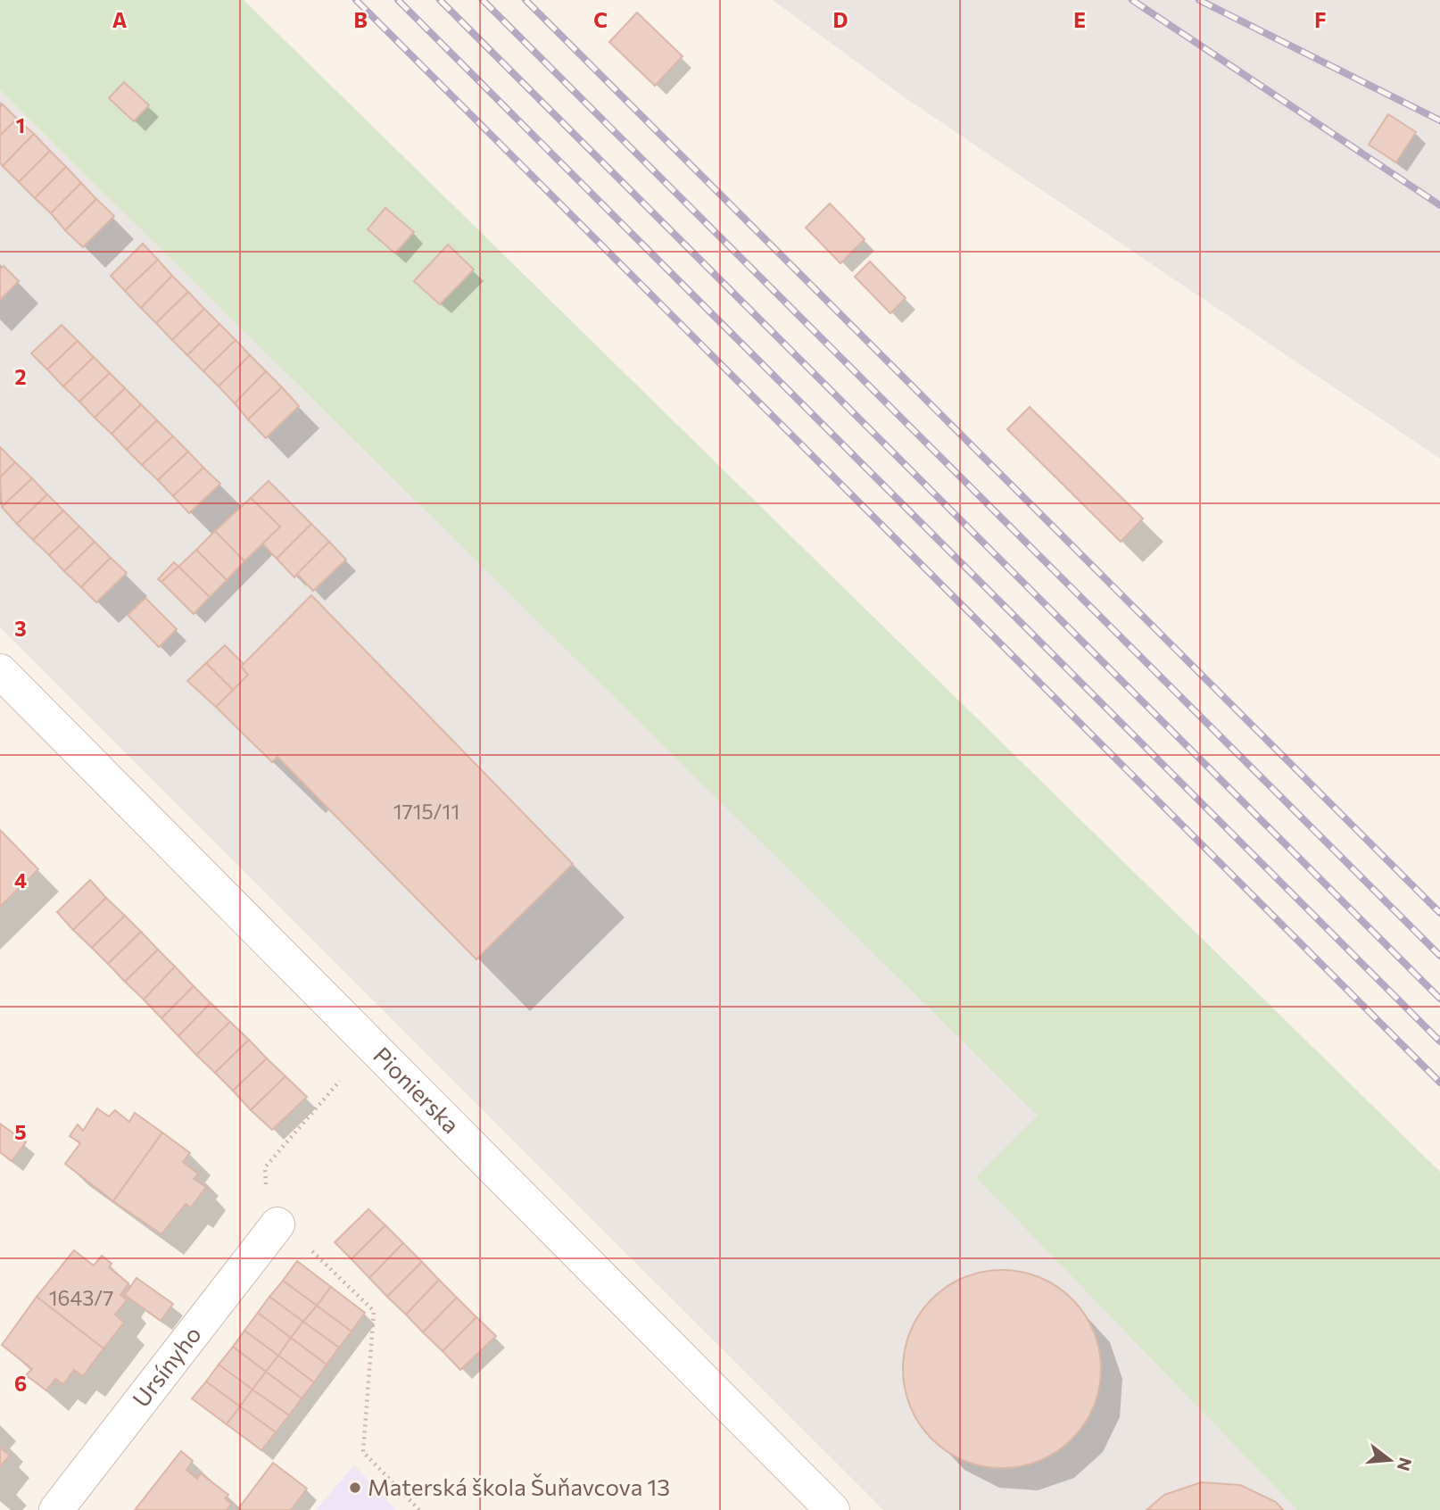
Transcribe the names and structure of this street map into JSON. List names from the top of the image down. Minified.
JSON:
{"streets":{"street":["Pionierska","Ursínyho"]},"places":["Materská škola Šuňavcova 13"],"house_numbers":["1715/11","1643/7"],"north":"right","grid":{"columns":["A","B","C","D","E","F"],"rows":["1","2","3","4","5","6"]}}
